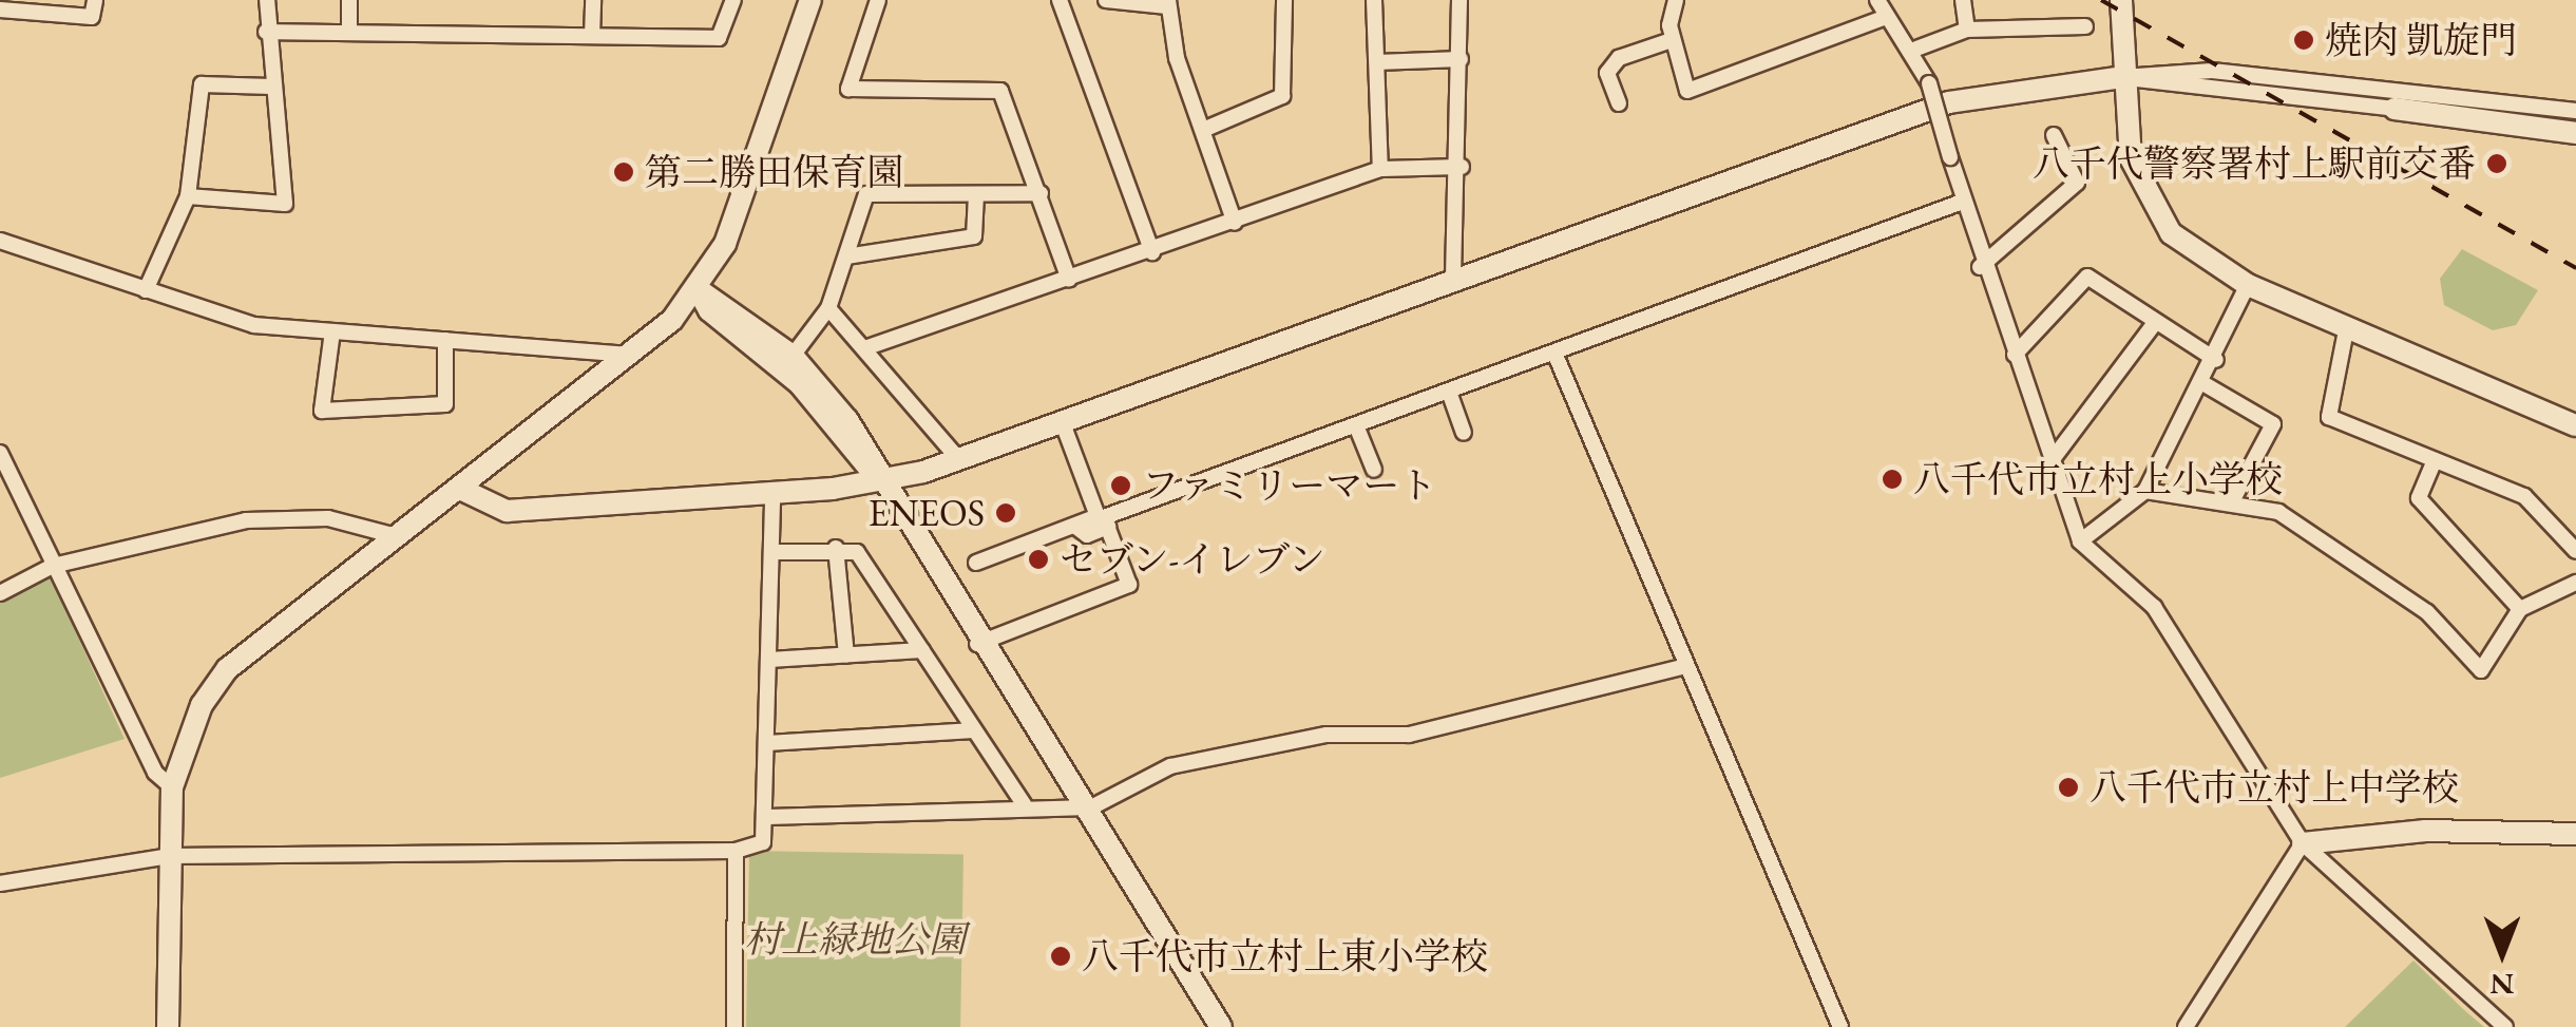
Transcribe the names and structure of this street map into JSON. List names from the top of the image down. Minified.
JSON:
{"parks":["村上緑地公園"],"places":["焼肉 凱旋門","八千代警察署村上駅前交番","第二勝田保育園","八千代市立村上小学校","ファミリーマート","ENEOS","セブン-イレブン","八千代市立村上中学校","八千代市立村上東小学校"],"north":"bottom"}
